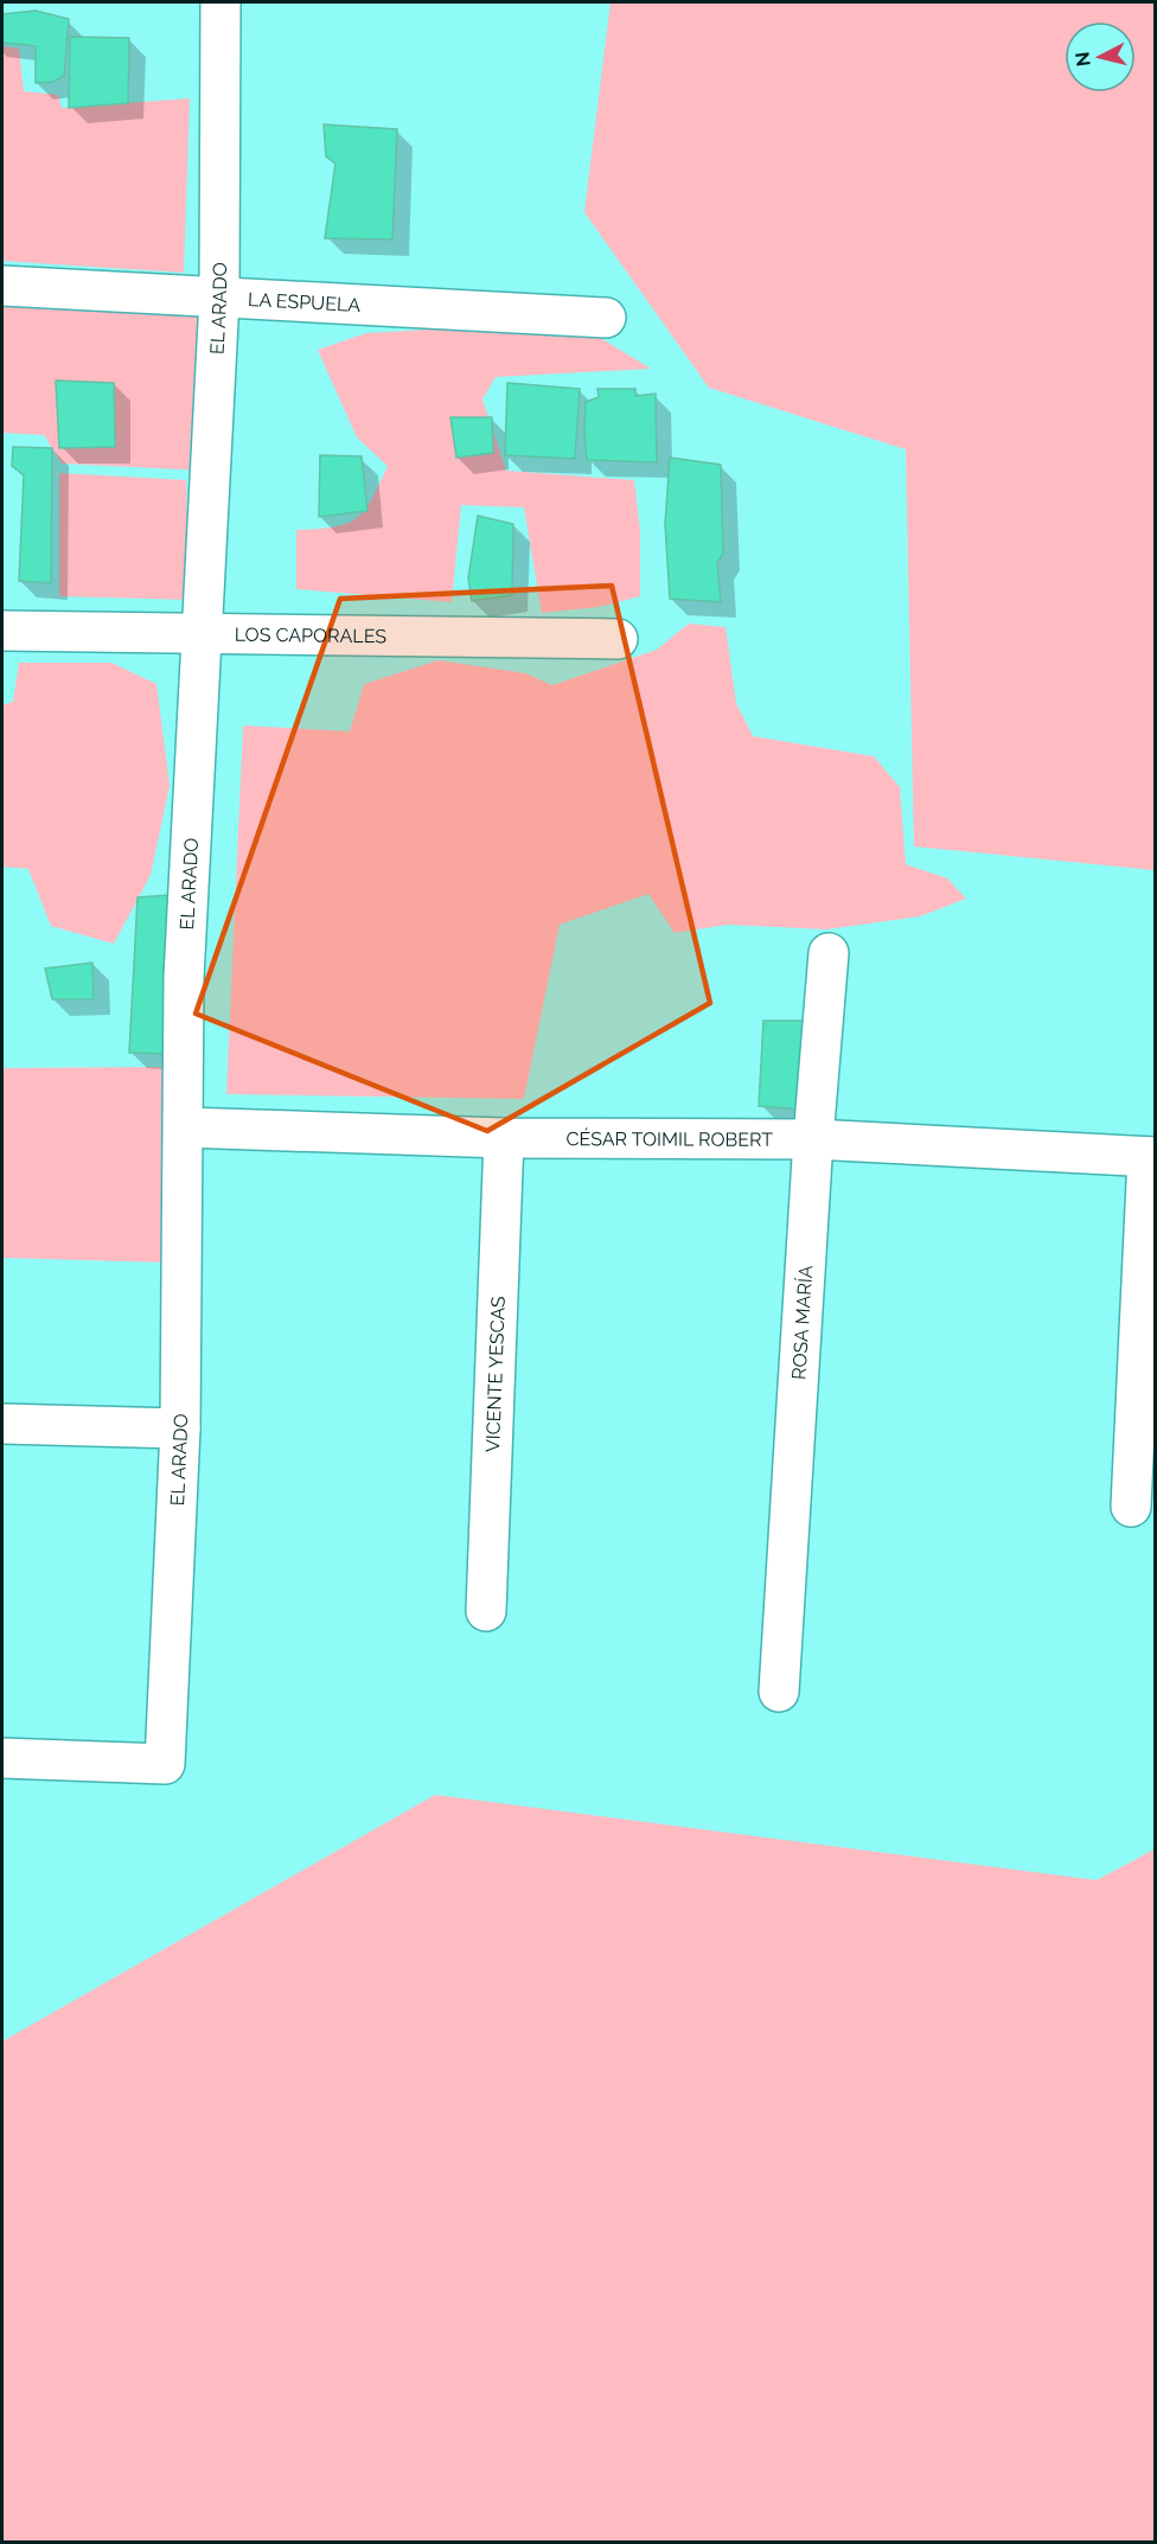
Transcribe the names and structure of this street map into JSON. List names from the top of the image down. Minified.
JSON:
{"streets":{"street":["LA ESPUELA","EL ARADO","LOS CAPORALES","CÉSAR TOIMIL ROBERT","ROSA MARÍA","VICENTE YESCAS"]},"crossings":[["LA ESPUELA","EL ARADO"],["EL ARADO","LOS CAPORALES"],["EL ARADO","CÉSAR TOIMIL ROBERT"],["CÉSAR TOIMIL ROBERT","ROSA MARÍA"],["CÉSAR TOIMIL ROBERT","VICENTE YESCAS"]],"north":"left"}
